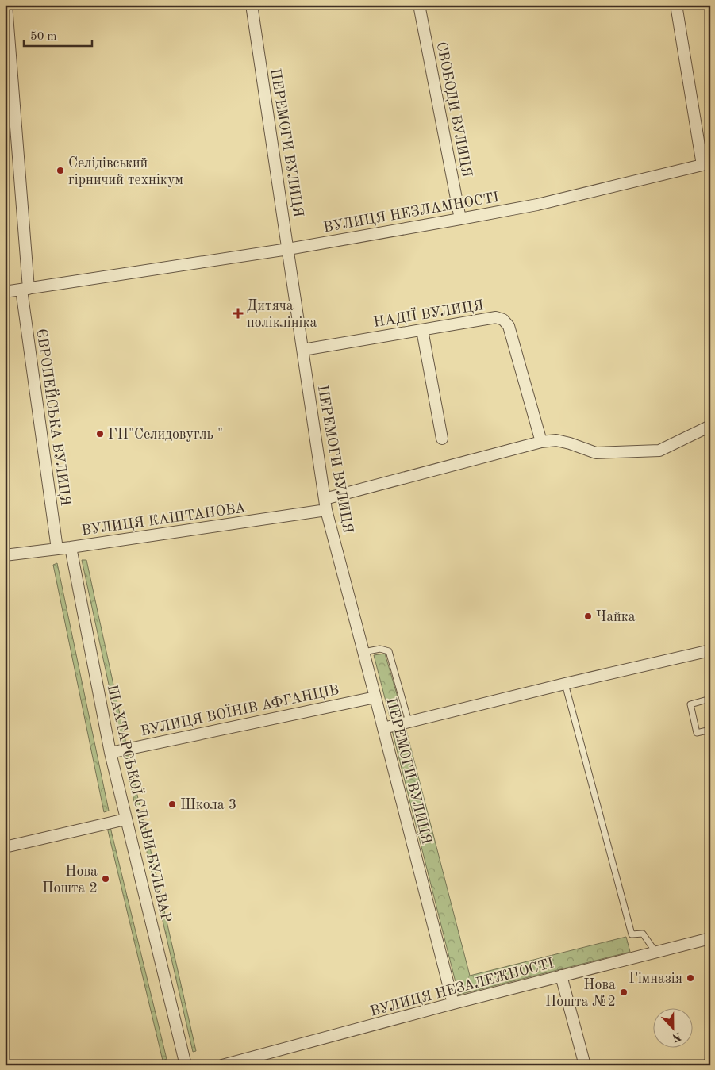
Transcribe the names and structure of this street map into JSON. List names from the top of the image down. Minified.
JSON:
{"streets":{"street":["СВОБОДИ ВУЛИЦЯ","ПЕРЕМОГИ ВУЛИЦЯ","ВУЛИЦЯ НЕЗЛАМНОСТІ","НАДІЇ ВУЛИЦЯ","ЄВРОПЕЙСЬКА ВУЛИЦЯ","ВУЛИЦЯ КАШТАНОВА","ВУЛИЦЯ ВОЇНІВ АФГАНЦІВ","ШАХТАРСЬКОЇ СЛАВИ БУЛЬВАР","ВУЛИЦЯ НЕЗАЛЕЖНОСТІ"]},"crossings":[["СВОБОДИ ВУЛИЦЯ","ВУЛИЦЯ НЕЗЛАМНОСТІ"],["ПЕРЕМОГИ ВУЛИЦЯ","ВУЛИЦЯ НЕЗЛАМНОСТІ"],["ПЕРЕМОГИ ВУЛИЦЯ","НАДІЇ ВУЛИЦЯ"],["ПЕРЕМОГИ ВУЛИЦЯ","ВУЛИЦЯ КАШТАНОВА"],["ПЕРЕМОГИ ВУЛИЦЯ","ВУЛИЦЯ ВОЇНІВ АФГАНЦІВ"],["ПЕРЕМОГИ ВУЛИЦЯ","ВУЛИЦЯ НЕЗАЛЕЖНОСТІ"],["ВУЛИЦЯ НЕЗЛАМНОСТІ","ЄВРОПЕЙСЬКА ВУЛИЦЯ"],["НАДІЇ ВУЛИЦЯ","ВУЛИЦЯ КАШТАНОВА"],["ЄВРОПЕЙСЬКА ВУЛИЦЯ","ВУЛИЦЯ КАШТАНОВА"],["ВУЛИЦЯ КАШТАНОВА","ШАХТАРСЬКОЇ СЛАВИ БУЛЬВАР"],["ВУЛИЦЯ ВОЇНІВ АФГАНЦІВ","ШАХТАРСЬКОЇ СЛАВИ БУЛЬВАР"]],"places":{"other":["Селідівський гірничий технікум","ГП\"Селидовугль \"","Чайка","Школа 3","Нова Пошта 2","Гімназія","Нова Пошта №2"],"health":["Дитяча поліклініка"]},"scale_bar":"50 m","north":"bottom"}
